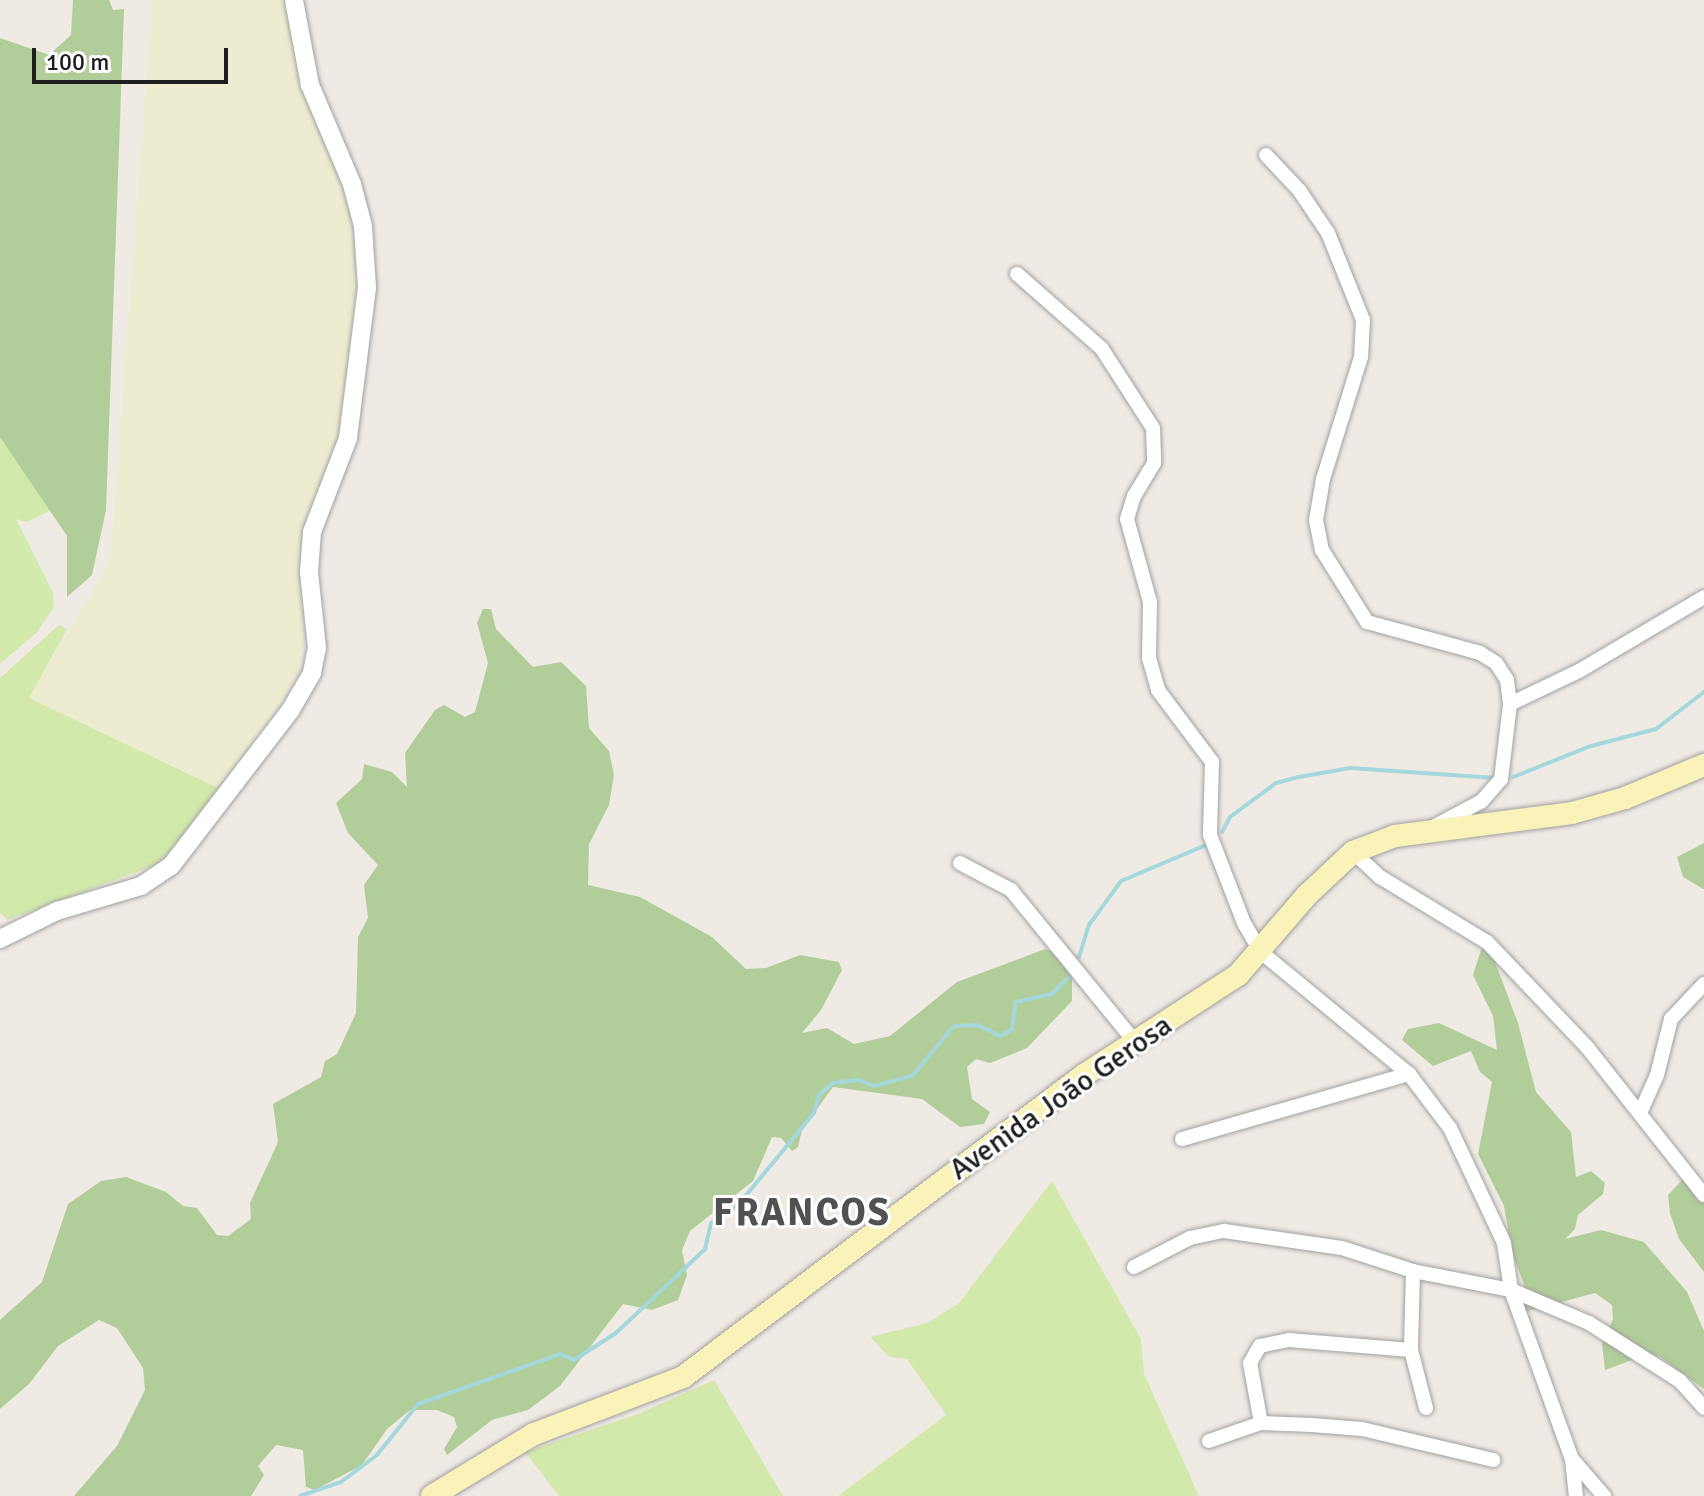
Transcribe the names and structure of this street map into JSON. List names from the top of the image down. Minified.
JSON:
{"streets":{"main road":["Avenida João Gerosa"]},"districts":["FRANCOS"],"scale_bar":"100 m"}
